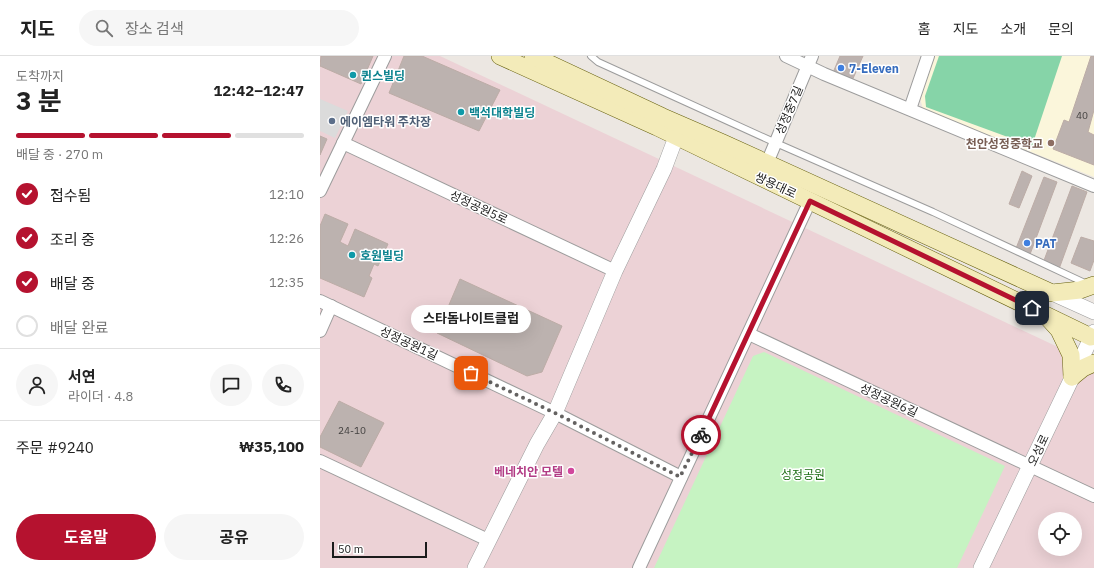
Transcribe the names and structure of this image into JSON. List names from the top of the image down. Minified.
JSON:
{"streets":{"main road":["쌍용대로"],"street":["성정중7길","성정공원5로","성정공원1길","성정공원6길","오성로"]},"crossings":[["성정중7길","쌍용대로"],["쌍용대로","오성로"],["성정공원6길","오성로"]],"parks":["성정공원"],"places":["7-Eleven","퀸스빌딩","백석대학빌딩","에이엠타워 주차장","천안성정중학교","PAT","호원빌딩","스타돔나이트클럽","베네치안 모텔"],"house_numbers":["40","24-10"],"scale_bar":"50 m","page":{"header":"지도","search":"장소 검색","nav":["홈","지도","소개","문의"],"heading":["3 분","도착까지","12:42–12:47"],"panel":["서연","라이더 · 4.8","주문 #9240","₩35,100"],"bar":"배달 중 · 270 m","list":[["접수됨","12:10"],["조리 중","12:26"],["배달 중","12:35"],"배달 완료"],"bubble":"스타돔나이트클럽","buttons":["도움말","공유"],"scale":"50 m"}}
